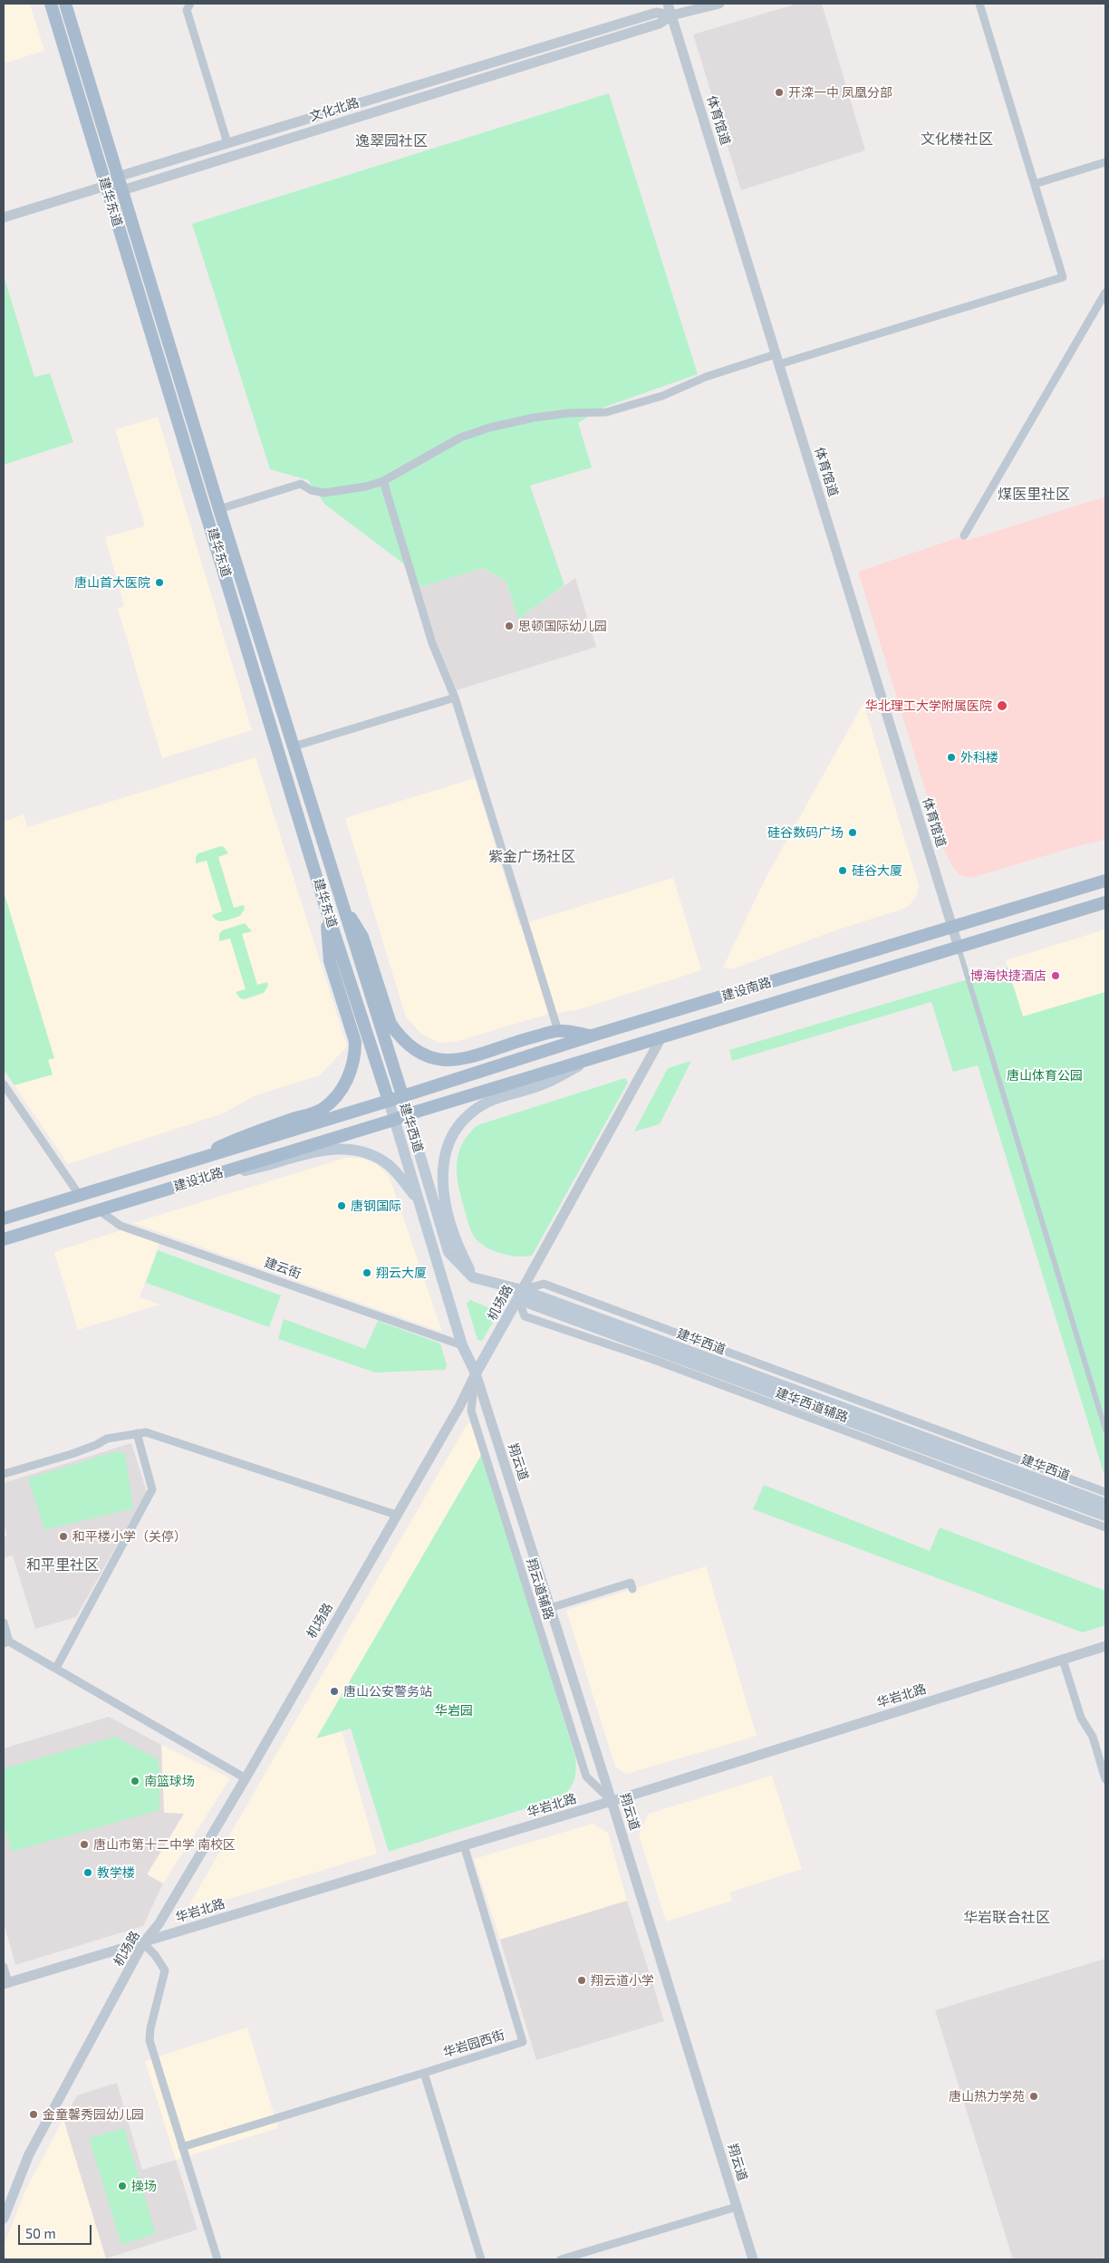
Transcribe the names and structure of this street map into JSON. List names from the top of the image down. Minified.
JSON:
{"streets":{"main road":["建华东道","建设南路","建华西道","建设北路","机场路"],"street":["文化北路","体育馆道","建云街","建华西道辅路","翔云道","翔云道辅路","华岩北路","华岩园西街"]},"crossings":[["文化北路","体育馆道"],["文化北路","建华东道"],["体育馆道","建设南路"],["建华东道","建设南路"],["建华东道","建华西道"],["建华东道","建设北路"],["建设南路","建华西道"],["建设南路","建设北路"],["建设南路","机场路"],["建华西道","建设北路"],["建华西道","建云街"],["建华西道","机场路"],["建华西道","建华西道辅路"],["建华西道","翔云道"],["建华西道","翔云道辅路"],["建设北路","建云街"],["机场路","建华西道辅路"],["机场路","翔云道"],["机场路","翔云道辅路"],["机场路","华岩北路"],["翔云道","翔云道辅路"],["翔云道","华岩北路"],["翔云道辅路","华岩北路"],["华岩北路","华岩园西街"]],"districts":["文化楼社区","逸翠园社区","煤医里社区","紫金广场社区","和平里社区","华岩联合社区"],"parks":["唐山体育公园","华岩园"],"places":["开滦一中 凤凰分部","唐山首大医院","思顿国际幼儿园","华北理工大学附属医院","外科楼","硅谷数码广场","硅谷大厦","博海快捷酒店","唐钢国际","翔云大厦","和平楼小学（关停）","唐山公安警务站","南篮球场","唐山市第十二中学 南校区","教学楼","翔云道小学","唐山热力学苑","金童馨秀园幼儿园","操场"],"scale_bar":"50 m"}
